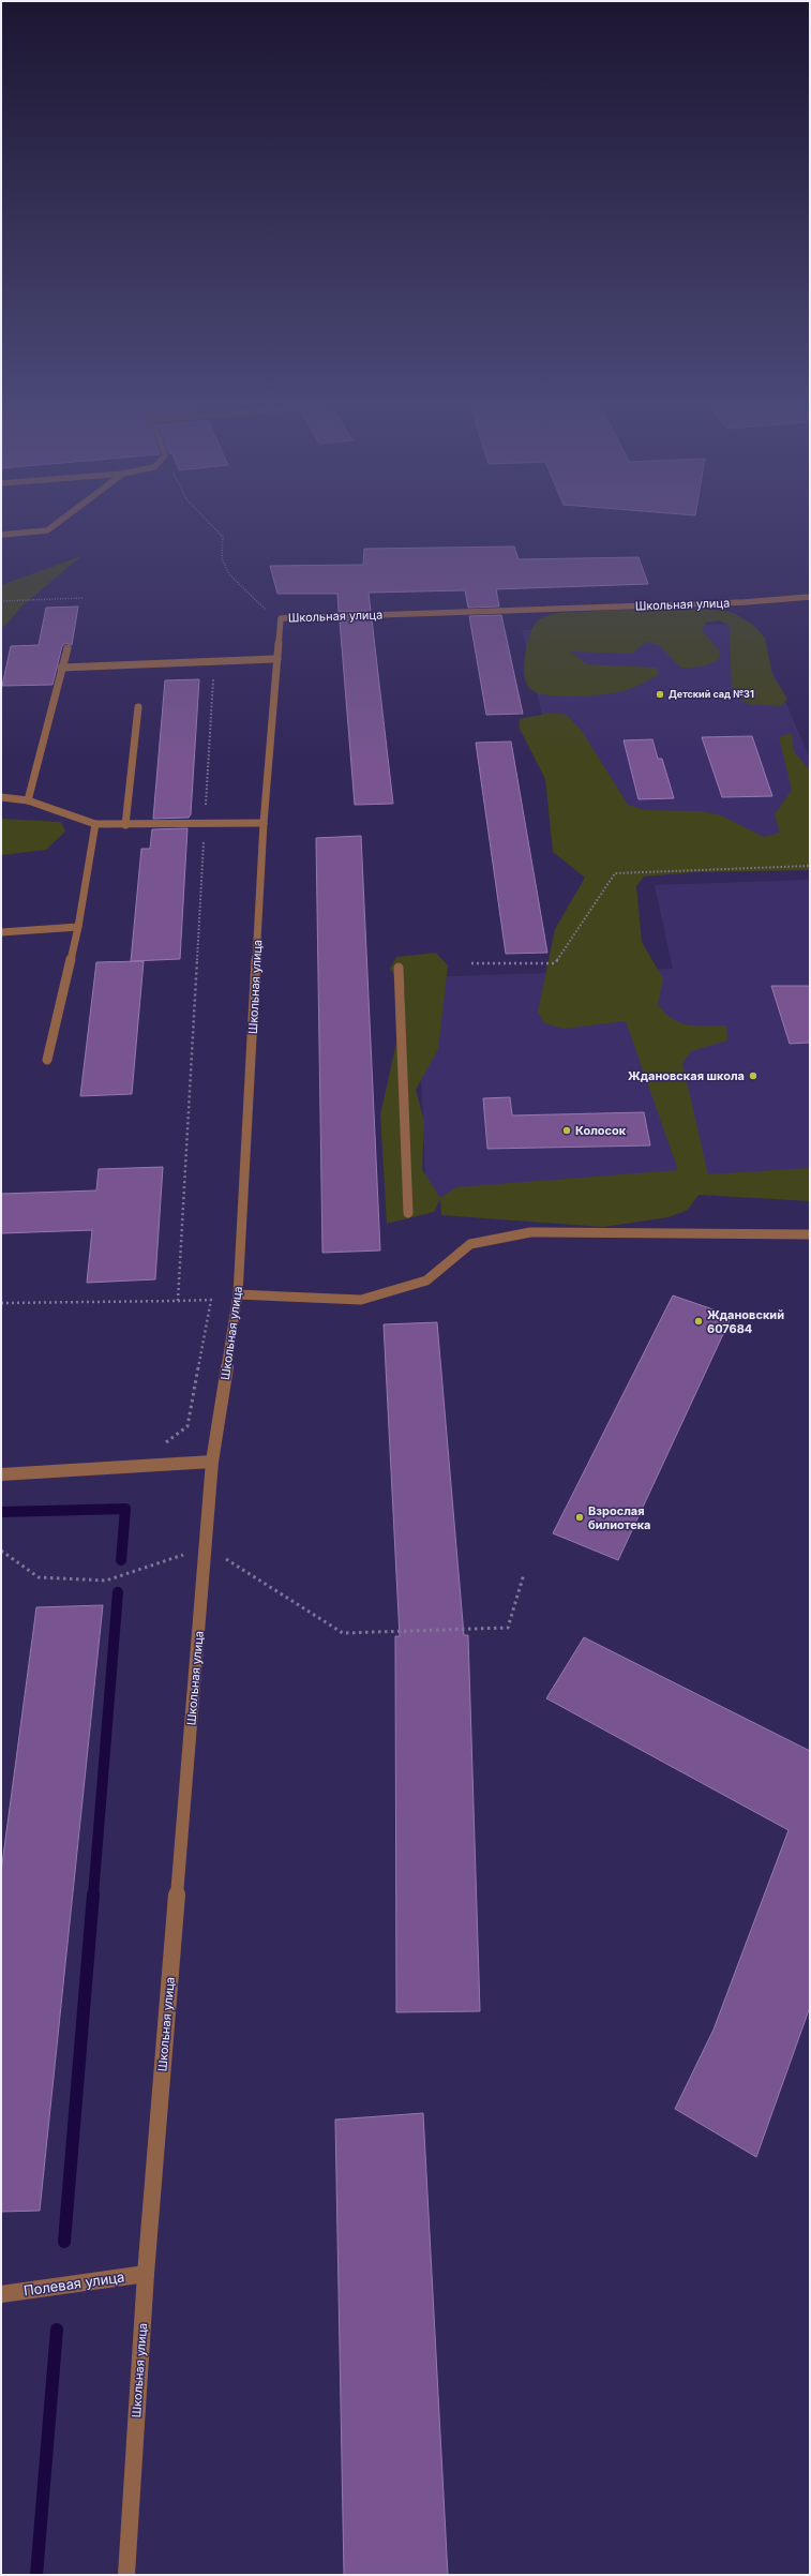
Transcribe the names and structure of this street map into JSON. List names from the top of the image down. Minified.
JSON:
{"streets":{"street":["Школьная улица","Полевая улица"]},"crossings":[["Школьная улица","Полевая улица"]],"places":["Детский сад №31","Ждановская школа","Колосок","Ждановский 607684","Взрослая билиотека"]}
